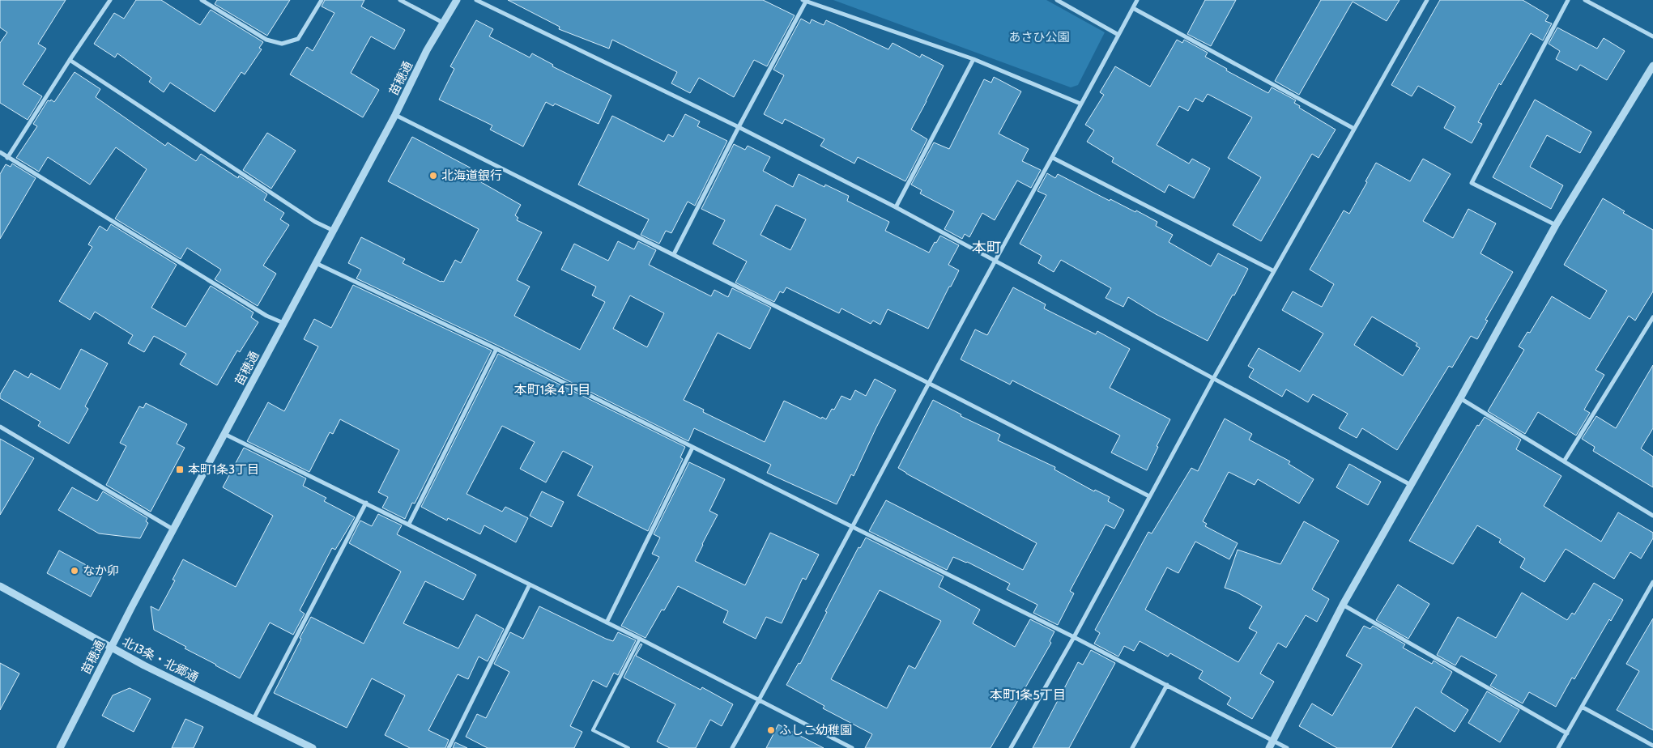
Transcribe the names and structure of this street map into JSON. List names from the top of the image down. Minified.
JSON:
{"streets":{"street":["苗穂通","北13条・北郷通"]},"crossings":[["苗穂通","北13条・北郷通"]],"districts":["本町","本町1条4丁目","本町1条5丁目"],"parks":["あさひ公園"],"places":{"other":["北海道銀行","なか卯","ふしこ幼稚園"],"transit":["本町1条3丁目"]}}
